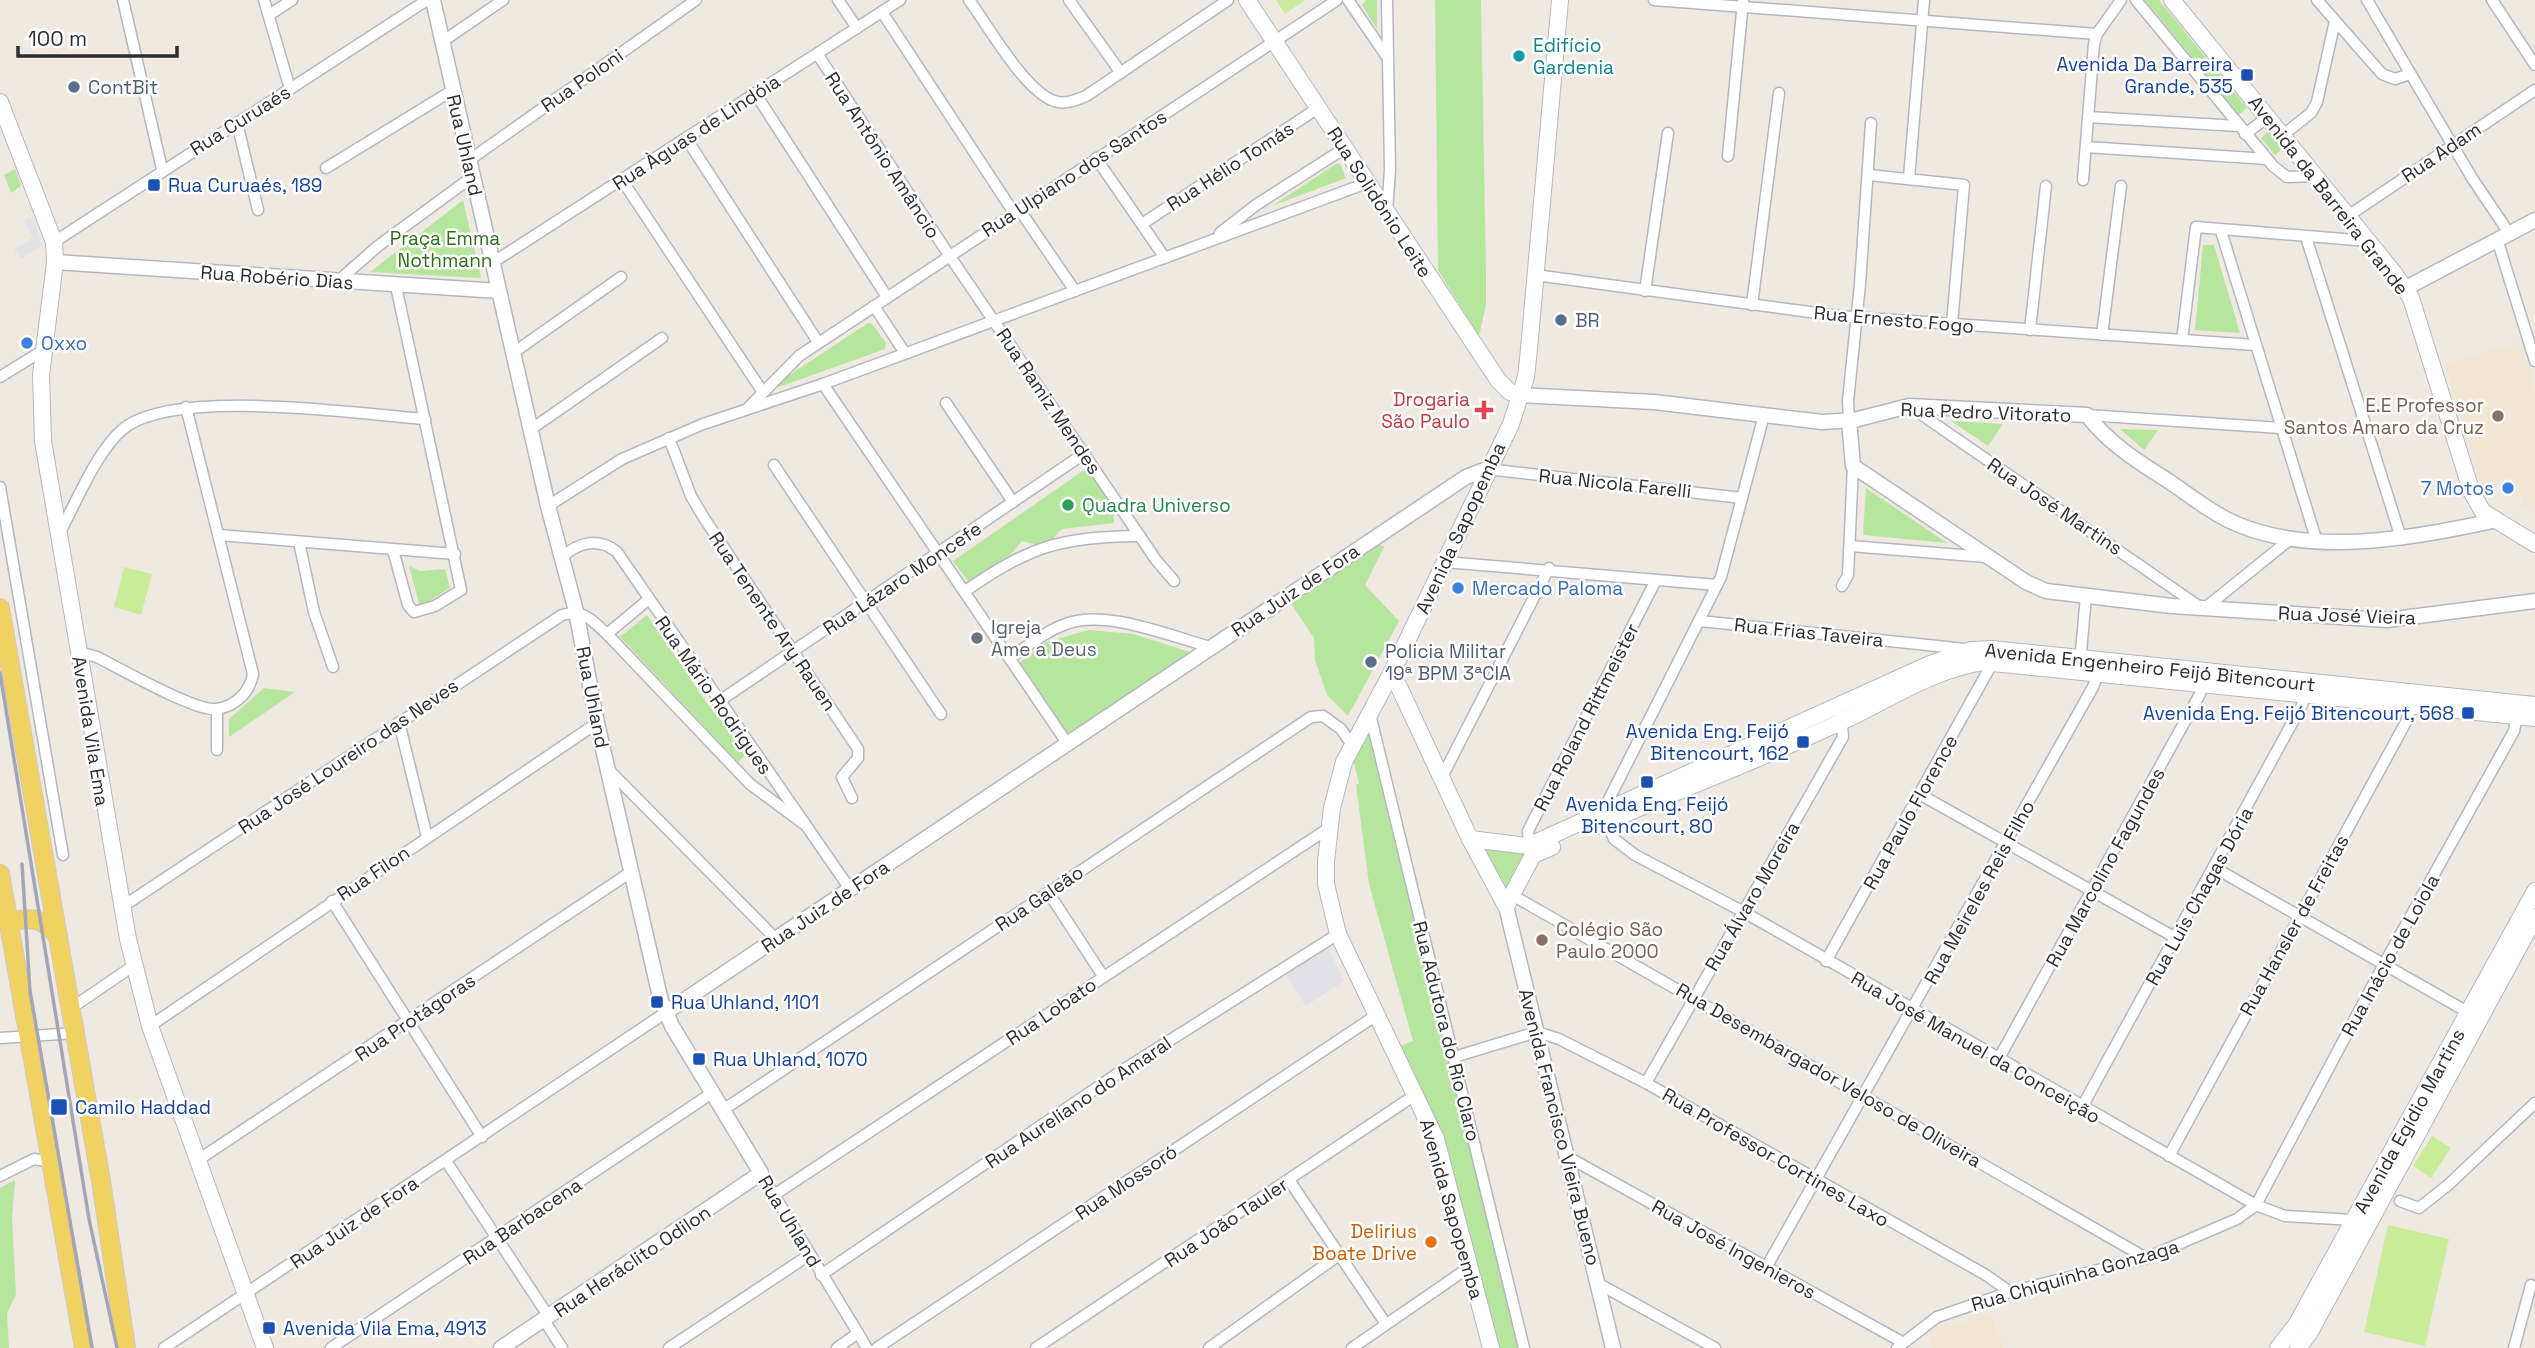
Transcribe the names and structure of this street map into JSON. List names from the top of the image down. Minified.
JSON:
{"streets":{"main road":["Avenida da Barreira Grande","Rua Solidônio Leite","Avenida Sapopemba","Avenida Engenheiro Feijó Bitencourt","Avenida Vila Ema","Avenida Egídio Martins"],"street":["Rua Poloni","Rua Curuaés","Rua Àguas de Lindóia","Rua Uhland","Rua Adam","Rua Antônio Amâncio","Rua Hélio Tomás","Rua Ulpiano dos Santos","Rua Robério Dias","Rua Ernesto Fogo","Rua Ramiz Mendes","Rua Pedro Vitorato","Rua Nicola Farelli","Rua José Martins","Rua Lázaro Moncefe","Rua Juiz de Fora","Rua José Vieira","Rua Tenente Ary Rauen","Rua Frias Taveira","Rua Mário Rodrigues","Rua Roland Rittmeister","Rua José Loureiro das Neves","Rua Paulo Florence","Rua Marcolino Fagundes","Rua Filon","Rua Meireles Reis Filho","Rua Álvaro Moreira","Rua Luis Chagas Dória","Rua Galeão","Rua Hansler de Freitas","Rua Inácio de Loiola","Rua Lobato","Rua Protágoras","Rua Adutora do Rio Claro","Rua José Manuel da Conceição","Rua Desembargador Veloso de Oliveira","Rua Aureliano do Amaral","Avenida Francisco Vieira Bueno","Rua Professor Cortines Laxo","Rua Mossoró","Rua Barbacena","Rua João Tauler","Rua José Ingenieros","Rua Heráclito Odilon","Rua Chiquinha Gonzaga"]},"crossings":[["Rua Poloni","Rua Uhland"],["Rua Curuaés","Avenida Vila Ema"],["Rua Àguas de Lindóia","Rua Uhland"],["Rua Àguas de Lindóia","Rua Antônio Amâncio"],["Rua Uhland","Rua Robério Dias"],["Rua Uhland","Rua Juiz de Fora"],["Rua Uhland","Rua Mário Rodrigues"],["Rua Uhland","Rua José Loureiro das Neves"],["Rua Uhland","Rua Filon"],["Rua Uhland","Rua Galeão"],["Rua Uhland","Rua Lobato"],["Rua Uhland","Rua Protágoras"],["Rua Uhland","Rua Aureliano do Amaral"],["Rua Uhland","Rua Barbacena"],["Rua Uhland","Rua Heráclito Odilon"],["Rua Adam","Avenida da Barreira Grande"],["Rua Antônio Amâncio","Rua Ulpiano dos Santos"],["Rua Antônio Amâncio","Rua Ramiz Mendes"],["Rua Hélio Tomás","Rua Solidônio Leite"],["Rua Ulpiano dos Santos","Rua Solidônio Leite"],["Rua Ulpiano dos Santos","Rua Ramiz Mendes"],["Avenida da Barreira Grande","Rua Pedro Vitorato"],["Rua Solidônio Leite","Rua Pedro Vitorato"],["Rua Solidônio Leite","Avenida Sapopemba"],["Rua Robério Dias","Avenida Vila Ema"],["Rua Ernesto Fogo","Avenida Sapopemba"],["Rua Ramiz Mendes","Rua Lázaro Moncefe"],["Rua Pedro Vitorato","Rua José Martins"],["Rua Pedro Vitorato","Avenida Sapopemba"],["Rua Nicola Farelli","Avenida Sapopemba"],["Rua Nicola Farelli","Rua Juiz de Fora"],["Rua José Martins","Rua José Vieira"],["Avenida Sapopemba","Rua Juiz de Fora"],["Avenida Sapopemba","Rua Galeão"],["Avenida Sapopemba","Rua Lobato"],["Avenida Sapopemba","Rua Adutora do Rio Claro"],["Avenida Sapopemba","Rua Aureliano do Amaral"],["Avenida Sapopemba","Rua Mossoró"],["Avenida Sapopemba","Rua João Tauler"],["Rua Lázaro Moncefe","Rua Tenente Ary Rauen"],["Rua Lázaro Moncefe","Rua Mário Rodrigues"],["Rua Juiz de Fora","Rua Mário Rodrigues"],["Rua Juiz de Fora","Avenida Vila Ema"],["Rua Frias Taveira","Avenida Engenheiro Feijó Bitencourt"],["Avenida Engenheiro Feijó Bitencourt","Rua Roland Rittmeister"],["Avenida Engenheiro Feijó Bitencourt","Rua Paulo Florence"],["Avenida Engenheiro Feijó Bitencourt","Rua Marcolino Fagundes"],["Avenida Engenheiro Feijó Bitencourt","Rua Meireles Reis Filho"],["Avenida Engenheiro Feijó Bitencourt","Rua Álvaro Moreira"],["Avenida Engenheiro Feijó Bitencourt","Rua Luis Chagas Dória"],["Avenida Engenheiro Feijó Bitencourt","Rua Hansler de Freitas"],["Avenida Engenheiro Feijó Bitencourt","Rua Inácio de Loiola"],["Avenida Engenheiro Feijó Bitencourt","Rua José Manuel da Conceição"],["Avenida Vila Ema","Rua José Loureiro das Neves"],["Avenida Vila Ema","Rua Filon"],["Avenida Vila Ema","Rua Protágoras"],["Rua Paulo Florence","Rua José Manuel da Conceição"],["Rua Marcolino Fagundes","Rua José Manuel da Conceição"],["Rua Meireles Reis Filho","Rua José Manuel da Conceição"],["Rua Meireles Reis Filho","Rua Desembargador Veloso de Oliveira"],["Rua Meireles Reis Filho","Rua Professor Cortines Laxo"],["Rua Meireles Reis Filho","Rua José Ingenieros"],["Rua Álvaro Moreira","Rua José Manuel da Conceição"],["Rua Álvaro Moreira","Rua Desembargador Veloso de Oliveira"],["Rua Álvaro Moreira","Rua Professor Cortines Laxo"],["Rua Luis Chagas Dória","Rua José Manuel da Conceição"],["Rua Hansler de Freitas","Rua José Manuel da Conceição"],["Rua Inácio de Loiola","Rua José Manuel da Conceição"],["Rua Inácio de Loiola","Rua Chiquinha Gonzaga"],["Rua José Manuel da Conceição","Avenida Egídio Martins"],["Rua José Manuel da Conceição","Rua Chiquinha Gonzaga"],["Rua Desembargador Veloso de Oliveira","Avenida Francisco Vieira Bueno"],["Rua Desembargador Veloso de Oliveira","Rua Chiquinha Gonzaga"],["Avenida Francisco Vieira Bueno","Rua Professor Cortines Laxo"],["Avenida Francisco Vieira Bueno","Rua José Ingenieros"],["Rua Professor Cortines Laxo","Rua Chiquinha Gonzaga"],["Rua José Ingenieros","Rua Chiquinha Gonzaga"]],"parks":["Praça Emma Nothmann"],"places":{"other":["Edifício Gardenia","ContBit","BR","Oxxo","E.E Professor Santos Amaro da Cruz","7 Motos","Quadra Universo","Mercado Paloma","Igreja Ame a Deus","Policia Militar 19ª BPM 3ªCIA","Colégio São Paulo 2000","Delirius Boate Drive"],"transit":["Avenida Da Barreira Grande, 535","Rua Curuaés, 189","Avenida Eng. Feijó Bitencourt, 568","Avenida Eng. Feijó Bitencourt, 162","Avenida Eng. Feijó Bitencourt, 80","Rua Uhland, 1101","Rua Uhland, 1070","Camilo Haddad","Avenida Vila Ema, 4913"],"health":["Drogaria São Paulo"]},"scale_bar":"100 m"}
